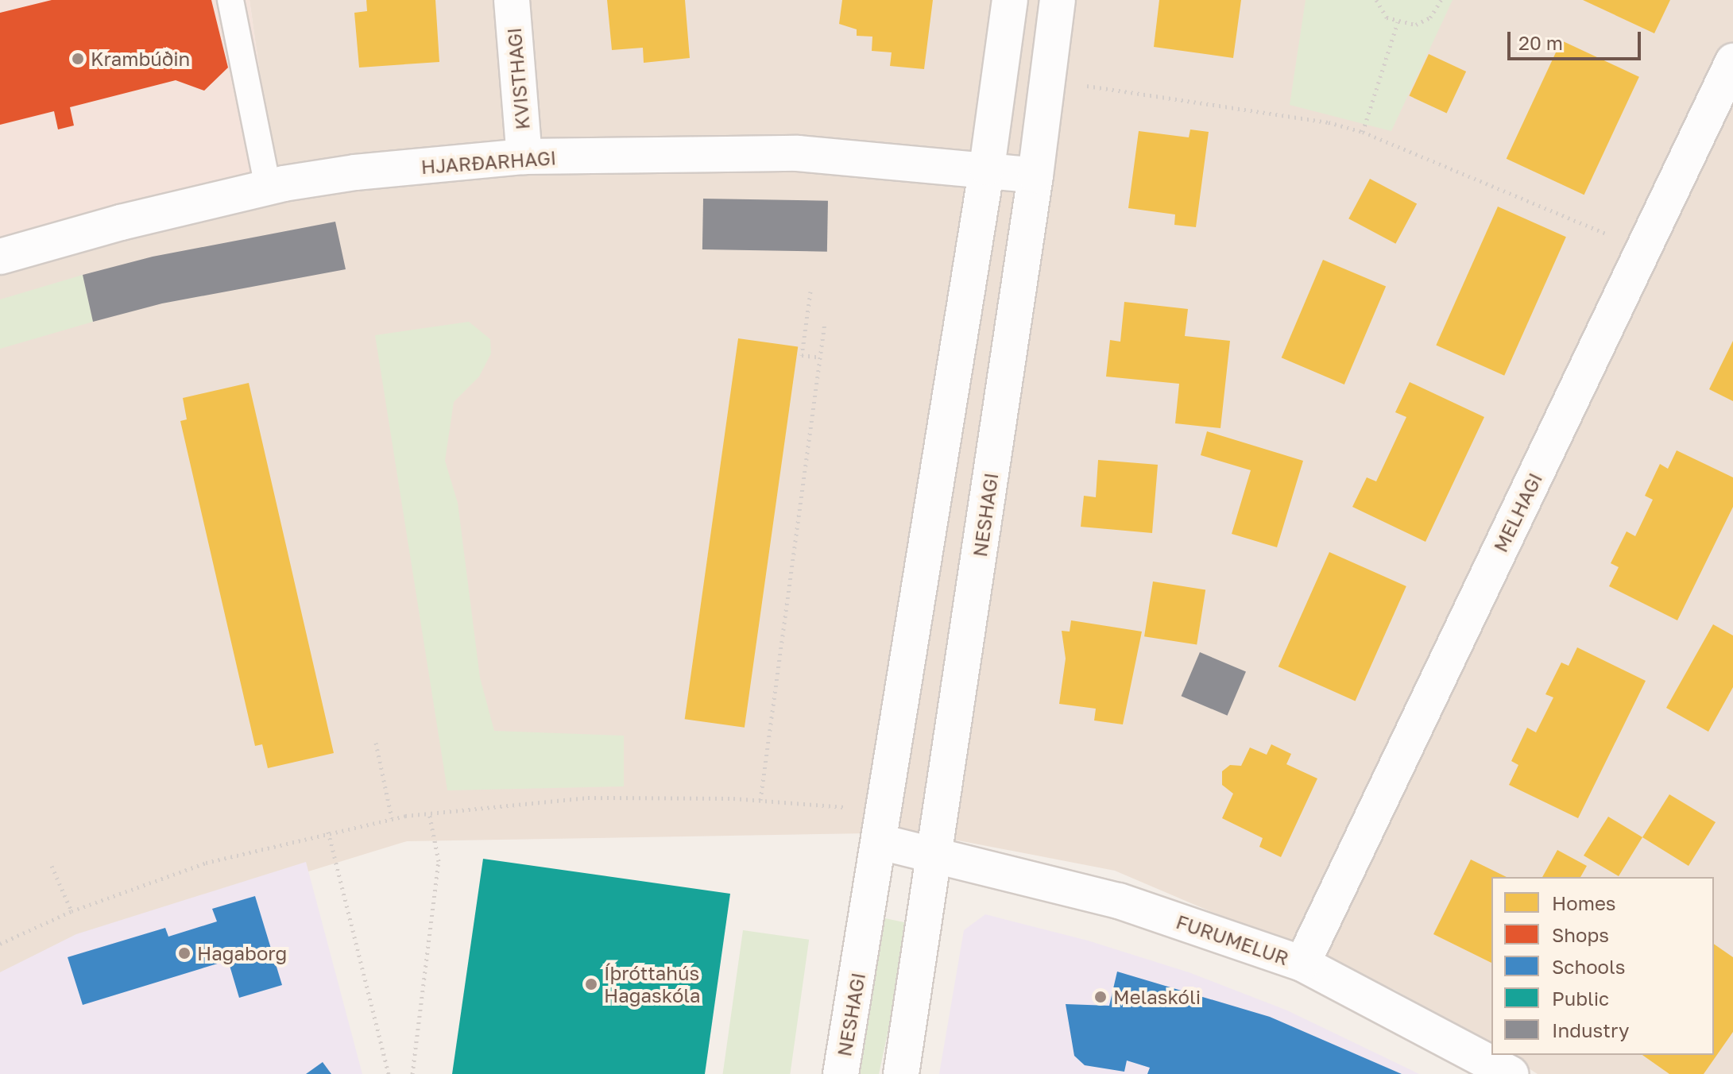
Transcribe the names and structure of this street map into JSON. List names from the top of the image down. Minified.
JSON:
{"streets":{"street":["KVISTHAGI","HJARÐARHAGI","MELHAGI","NESHAGI","FURUMELUR"]},"crossings":[["KVISTHAGI","HJARÐARHAGI"],["HJARÐARHAGI","NESHAGI"],["MELHAGI","FURUMELUR"],["NESHAGI","FURUMELUR"]],"places":["Krambúðin","Hagaborg","Íþróttahús Hagaskóla","Melaskóli"],"legend":["Homes","Shops","Schools","Public","Industry"],"scale_bar":"20 m"}
